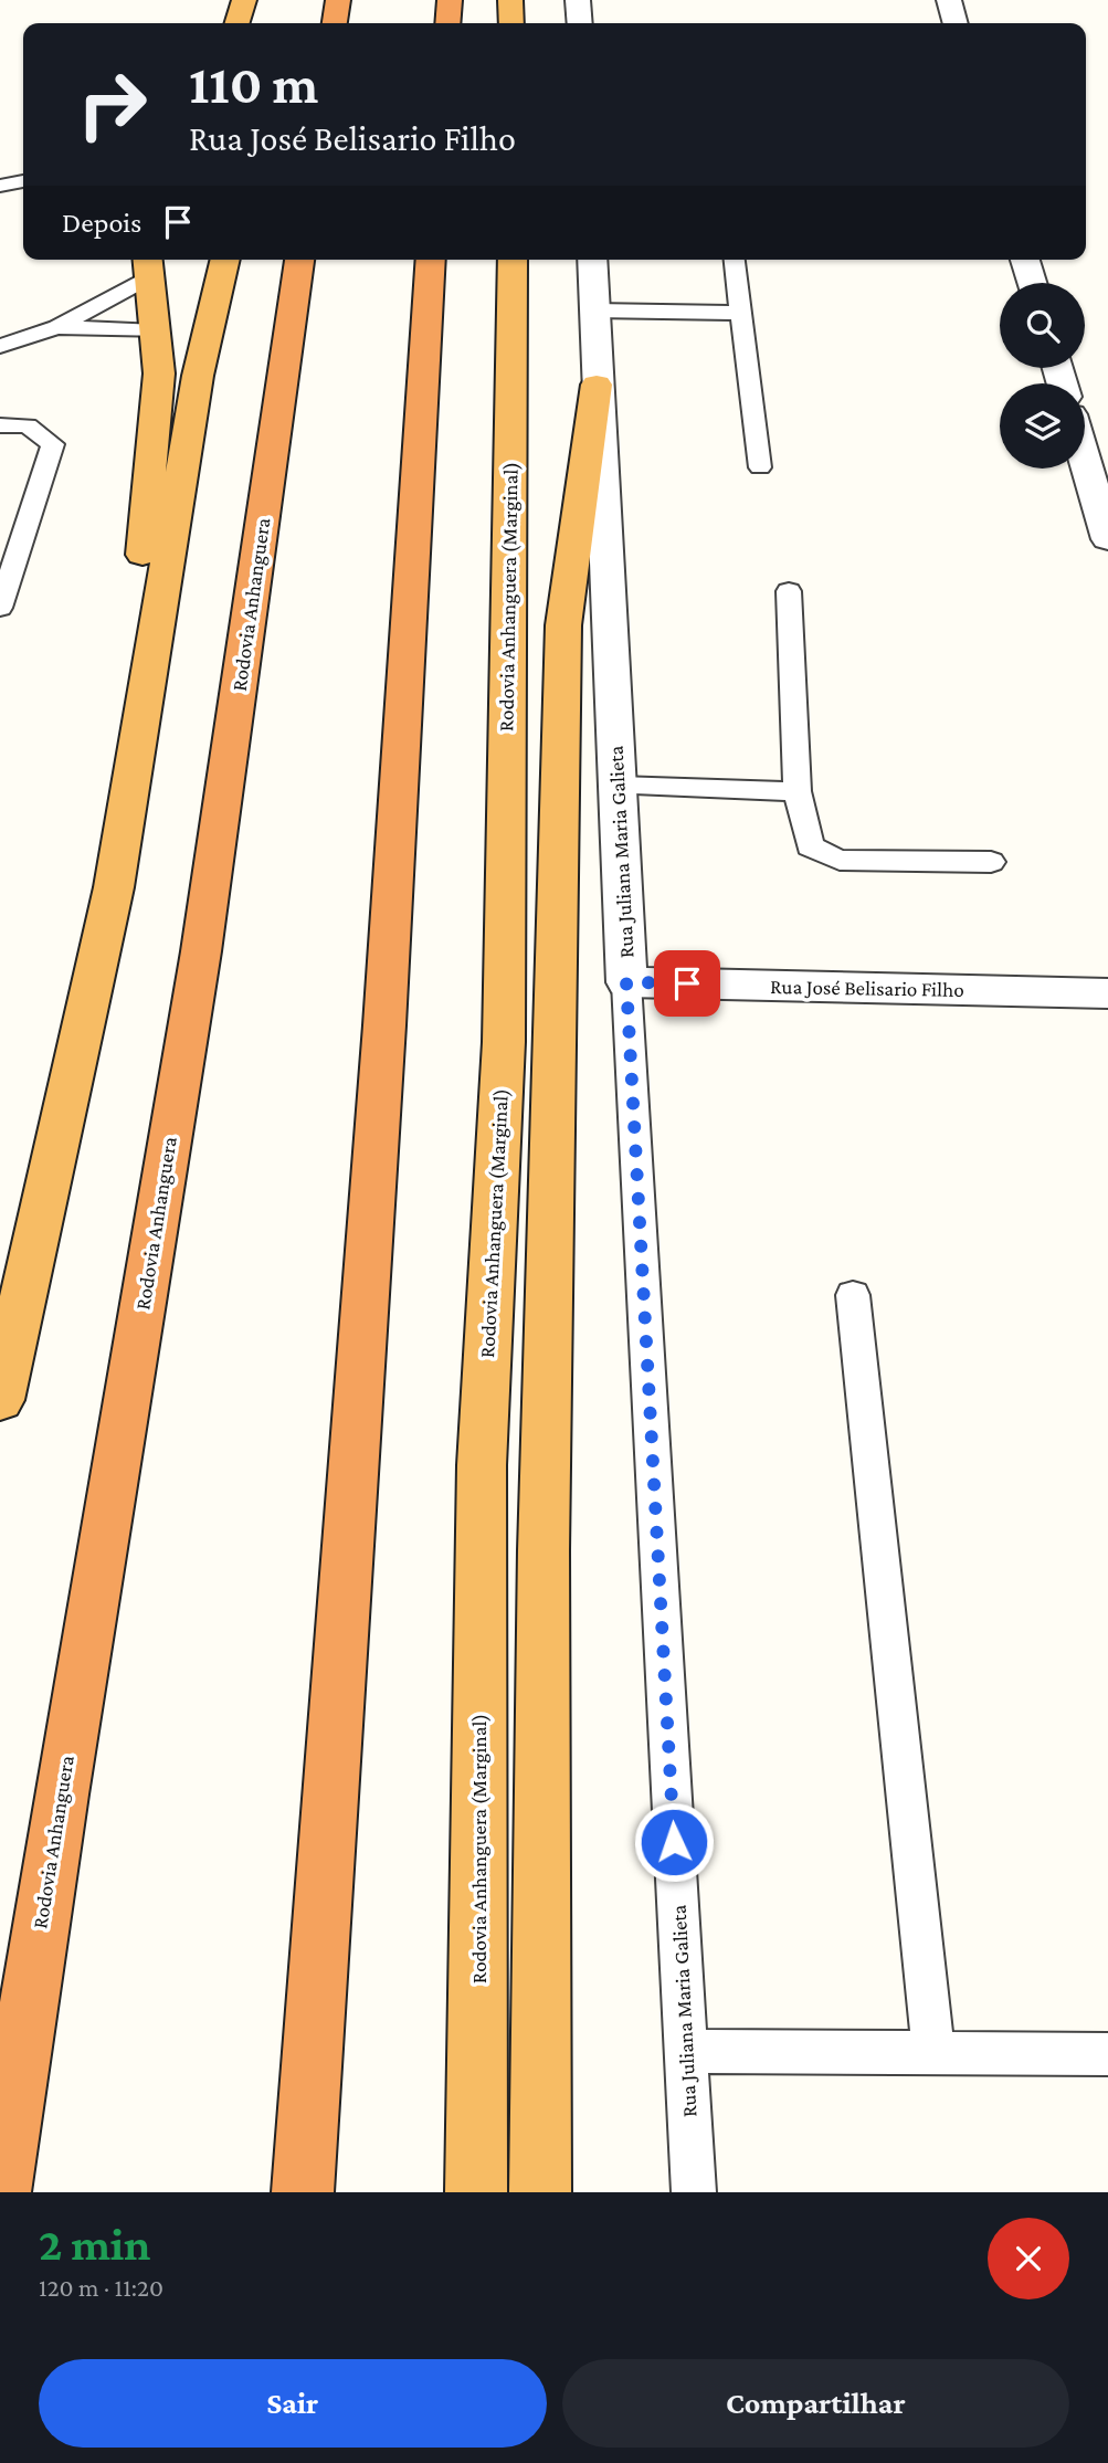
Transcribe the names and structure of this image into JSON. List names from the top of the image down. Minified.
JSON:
{"streets":{"highway":["Rodovia Anhanguera (Marginal)","Rodovia Anhanguera"],"street":["Rua Juliana Maria Galieta","Rua José Belisario Filho"]},"crossings":[["Rua Juliana Maria Galieta","Rua José Belisario Filho"]],"page":{"turn":["110 m","Rua José Belisario Filho"],"then":"Depois","heading":["2 min","120 m · 11:20"],"buttons":["Sair","Compartilhar"]}}
